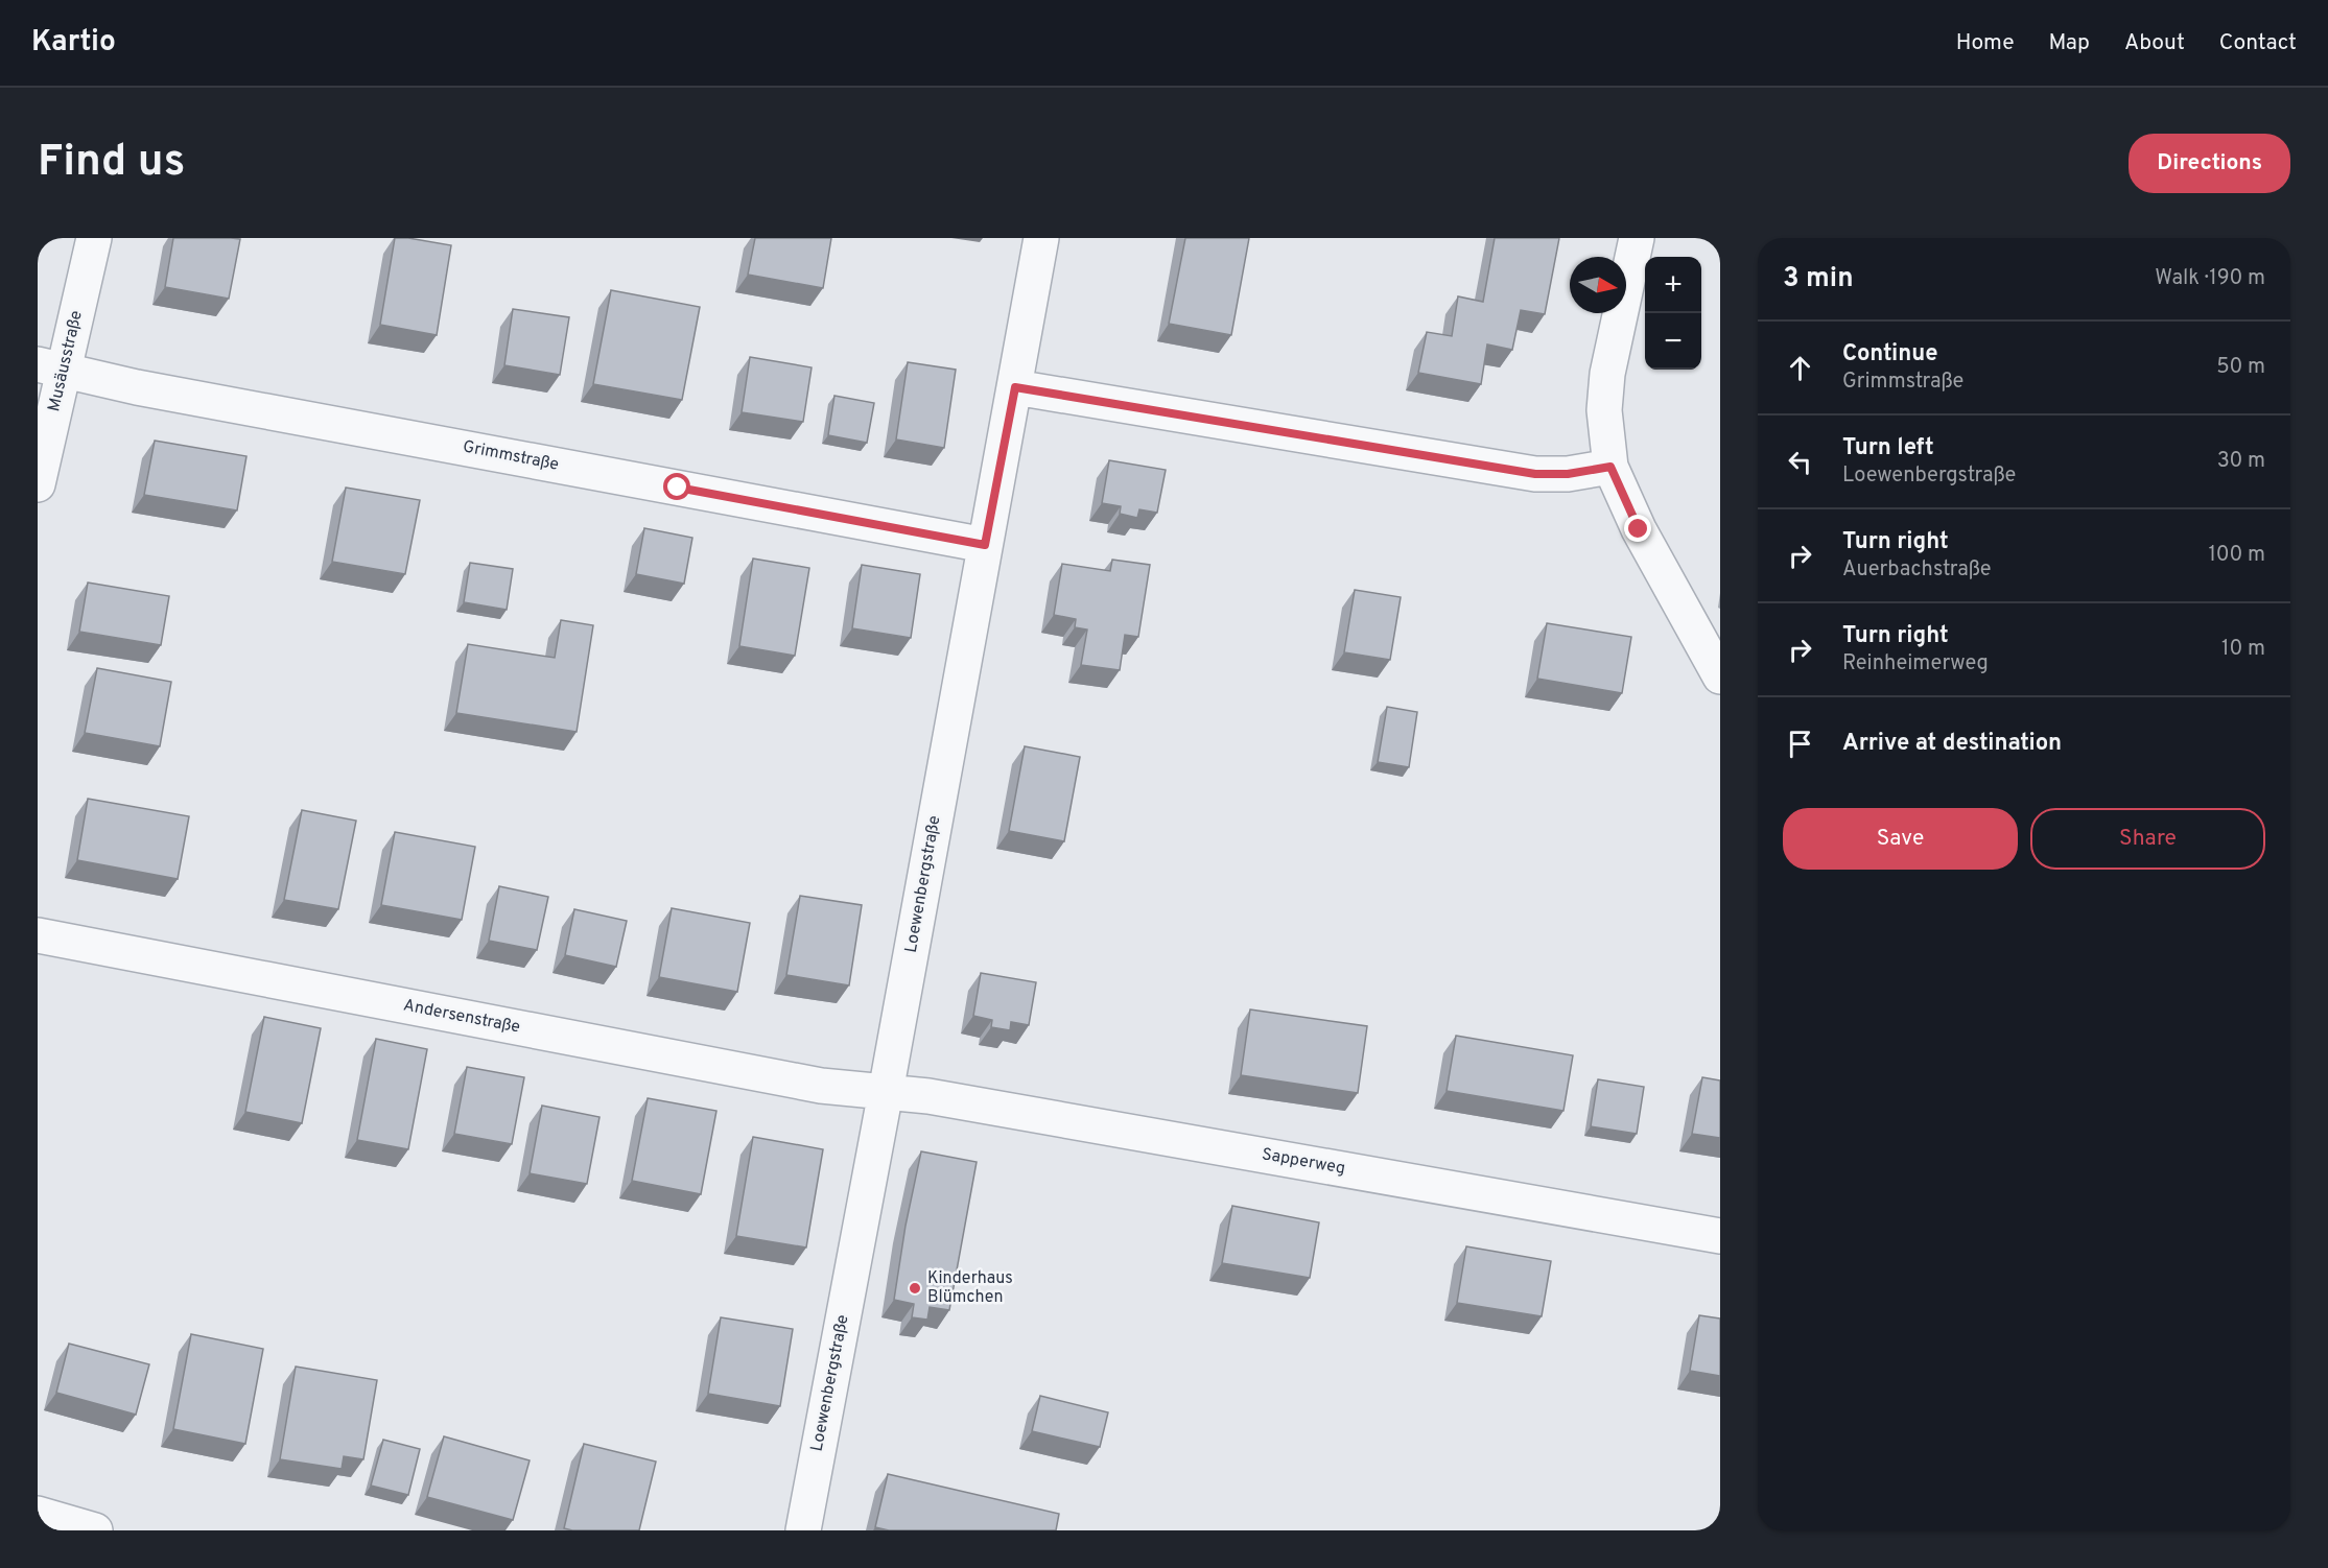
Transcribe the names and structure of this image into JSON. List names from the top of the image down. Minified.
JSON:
{"streets":{"street":["Musäusstraße","Grimmstraße","Loewenbergstraße","Andersenstraße","Sapperweg"]},"crossings":[["Musäusstraße","Grimmstraße"],["Grimmstraße","Loewenbergstraße"],["Loewenbergstraße","Andersenstraße"],["Loewenbergstraße","Sapperweg"],["Andersenstraße","Sapperweg"]],"places":["Kinderhaus Blümchen"],"north":"right","page":{"header":"Kartio","nav":["Home","Map","About","Contact"],"buttons":["Directions",["Save","Share"]],"title":"Find us","heading":["3 min","Walk · 190 m"],"map_buttons":["+","−"],"list":[["Continue","Grimmstraße","50 m"],["Turn left","Loewenbergstraße","30 m"],["Turn right","Auerbachstraße","100 m"],["Turn right","Reinheimerweg","10 m"],"Arrive at destination"]}}
